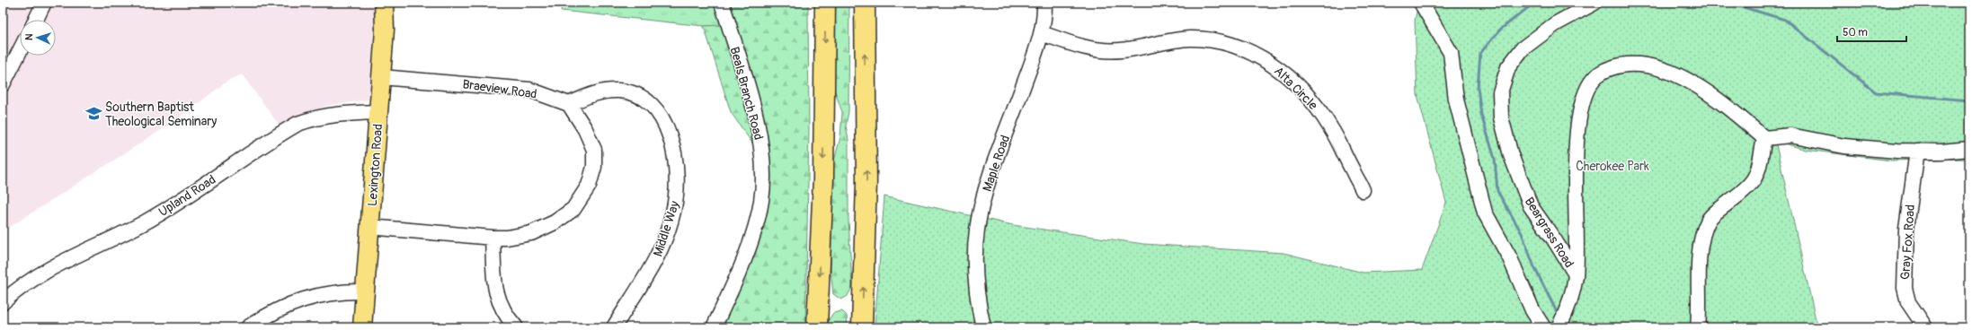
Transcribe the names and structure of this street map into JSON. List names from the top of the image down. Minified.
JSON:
{"streets":{"main road":["Lexington Road"],"street":["Alta Circle","Braeview Road","Beals Branch Road","Maple Road","Upland Road","Middle Way","Beargrass Road","Gray Fox Road"]},"crossings":[["Alta Circle","Maple Road"],["Braeview Road","Lexington Road"],["Braeview Road","Middle Way"],["Lexington Road","Upland Road"]],"parks":["Cherokee Park"],"places":{"school or university":["Southern Baptist Theological Seminary"]},"scale_bar":"50 m","north":"left"}
